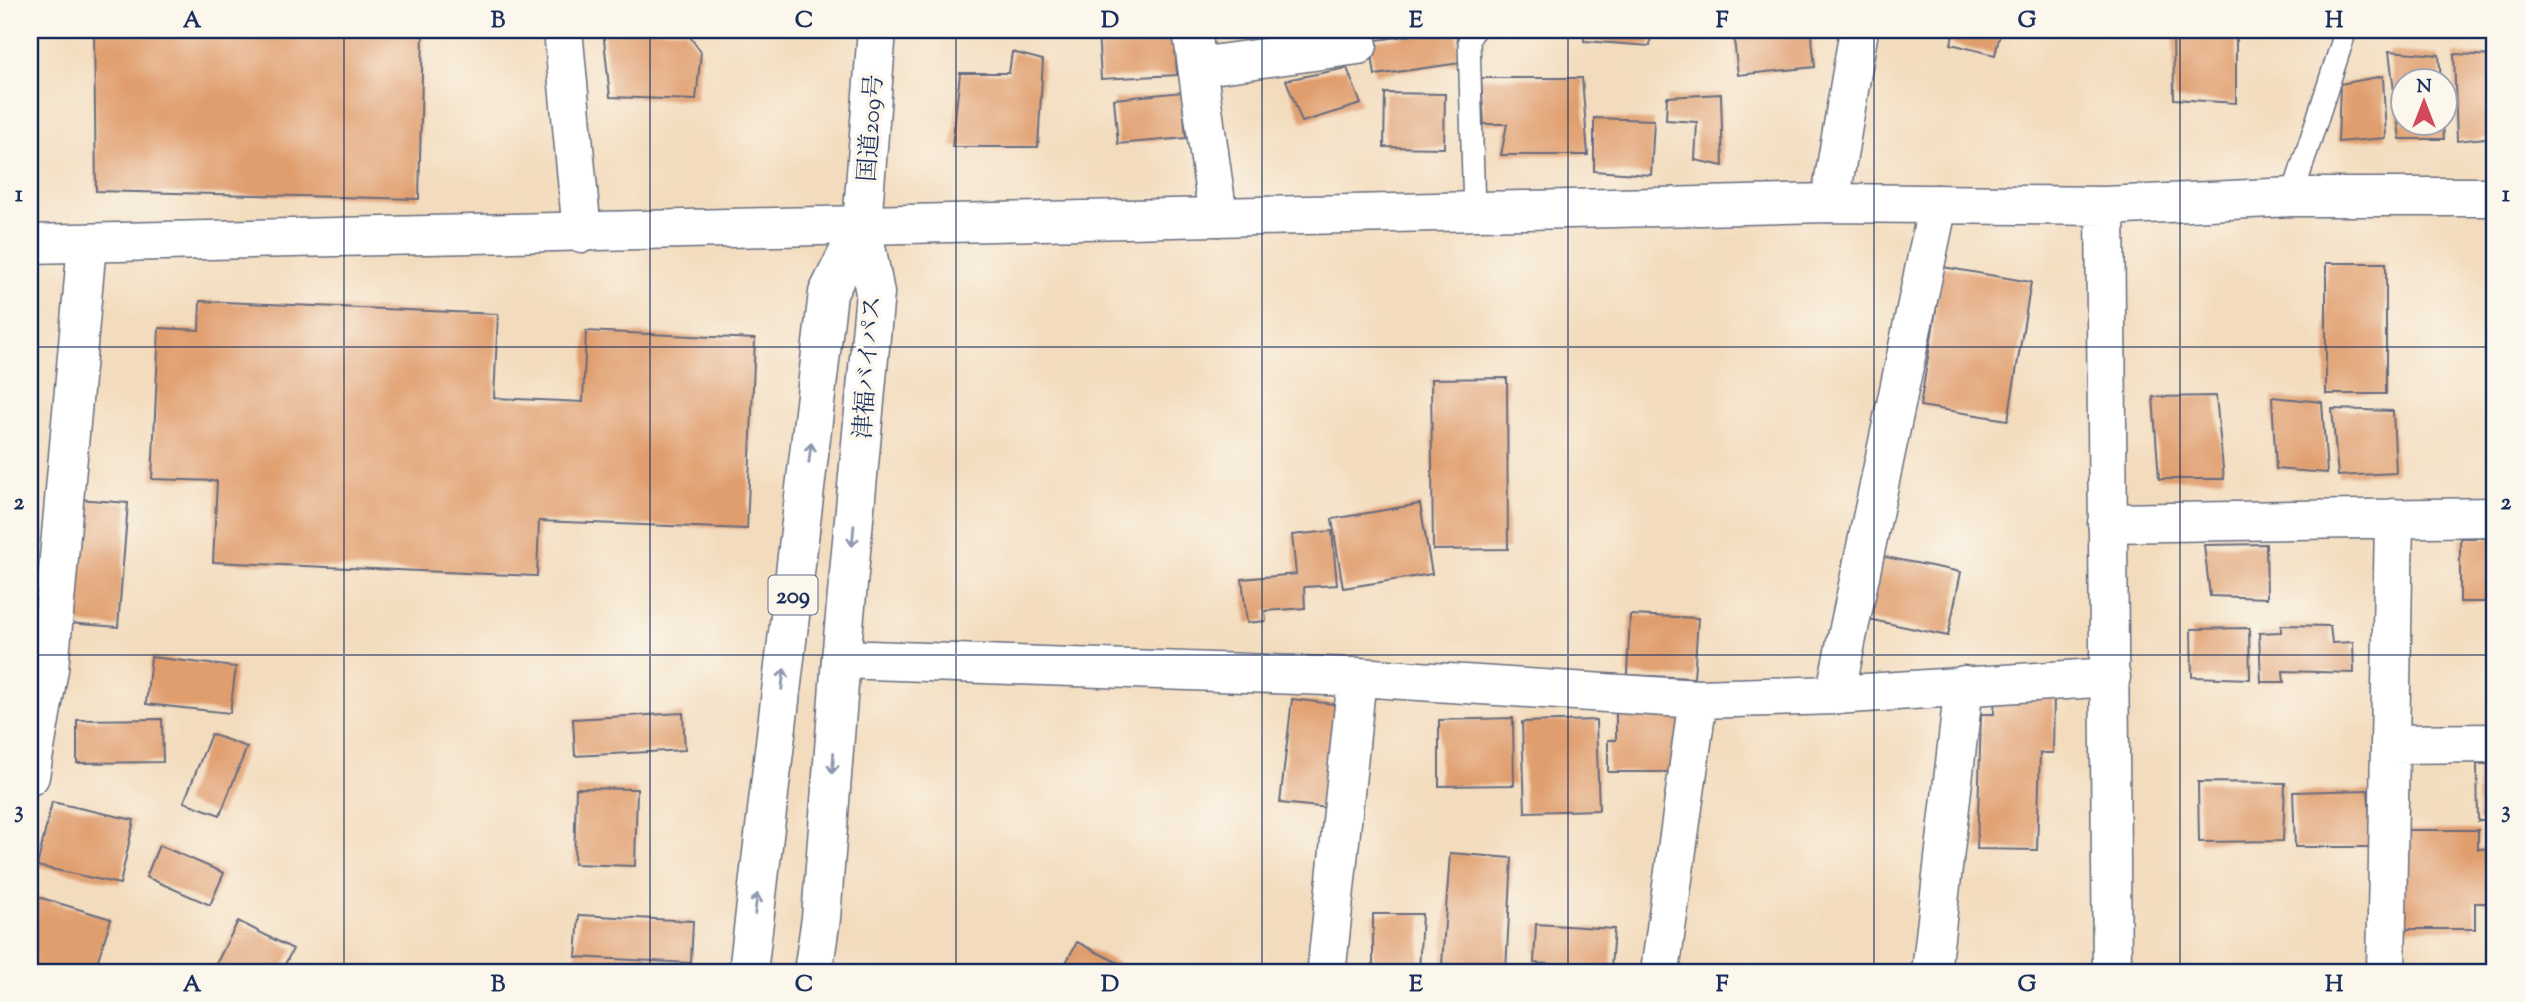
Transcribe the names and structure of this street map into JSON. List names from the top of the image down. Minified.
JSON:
{"streets":{"main road":["国道209号","津福バイパス","209"]},"crossings":[["国道209号","津福バイパス"]],"north":"top","grid":{"columns":["A","B","C","D","E","F","G","H"],"rows":["1","2","3"]}}
